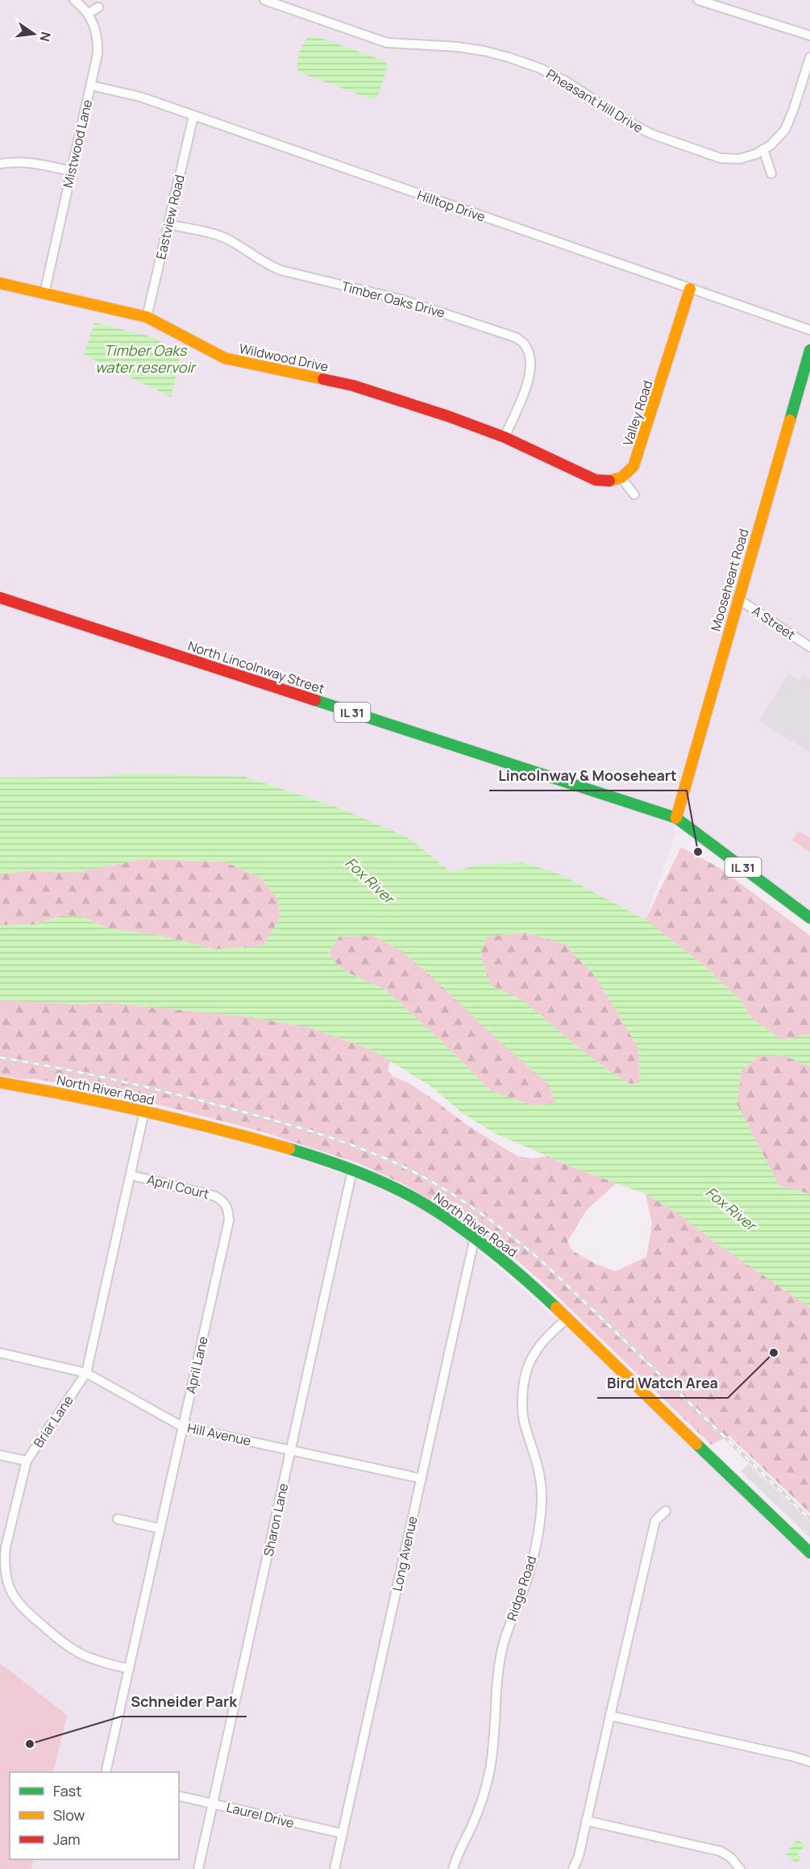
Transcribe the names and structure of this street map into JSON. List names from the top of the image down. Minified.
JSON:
{"streets":{"main road":["Wildwood Drive","Valley Road","Mooseheart Road","North Lincolnway Street","IL 31","North River Road"],"street":["Pheasant Hill Drive","Mistwood Lane","Hilltop Drive","Eastview Road","Timber Oaks Drive","A Street","April Court","April Lane","Briar Lane","Hill Avenue","Sharon Lane","Long Avenue","Ridge Road","Laurel Drive"]},"crossings":[["Mistwood Lane","Hilltop Drive"],["Mistwood Lane","Wildwood Drive"],["Hilltop Drive","Eastview Road"],["Hilltop Drive","Valley Road"],["Eastview Road","Timber Oaks Drive"],["Eastview Road","Wildwood Drive"],["Timber Oaks Drive","Wildwood Drive"],["Wildwood Drive","Valley Road"],["Mooseheart Road","A Street"],["Mooseheart Road","North Lincolnway Street"],["North River Road","Briar Lane"],["North River Road","Sharon Lane"],["North River Road","Long Avenue"],["North River Road","Ridge Road"],["April Court","April Lane"],["April Court","Briar Lane"],["April Lane","Briar Lane"],["April Lane","Hill Avenue"],["Briar Lane","Hill Avenue"],["Hill Avenue","Sharon Lane"],["Hill Avenue","Long Avenue"],["Sharon Lane","Laurel Drive"],["Long Avenue","Laurel Drive"]],"water":["Timber Oaks water reservoir","Fox River"],"places":["Lincolnway & Mooseheart","Bird Watch Area","Schneider Park"],"legend":["Fast","Slow","Jam"],"north":"right"}
